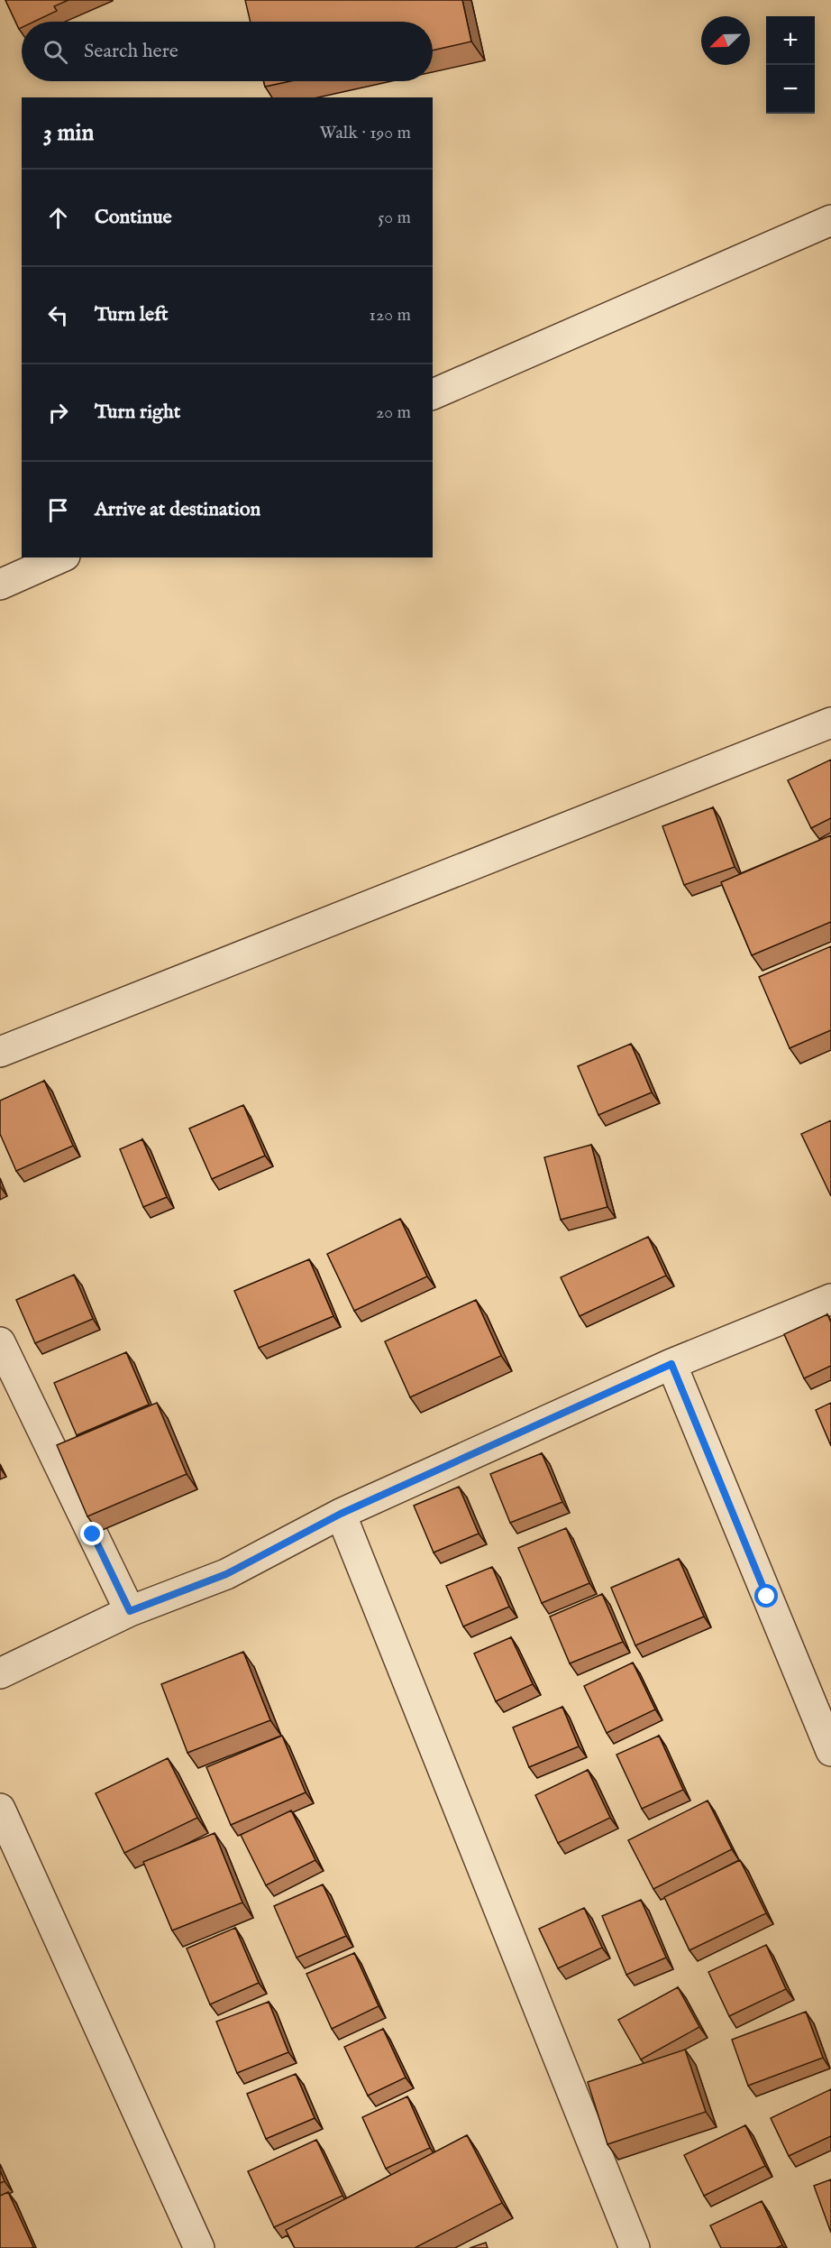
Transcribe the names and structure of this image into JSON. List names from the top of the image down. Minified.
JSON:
{"north":"bottom left","page":{"map_buttons":["+","−"],"search":"Search here","heading":["3 min","Walk · 190 m"],"list":[["Continue","50 m"],["Turn left","120 m"],["Turn right","20 m"],"Arrive at destination"]}}
